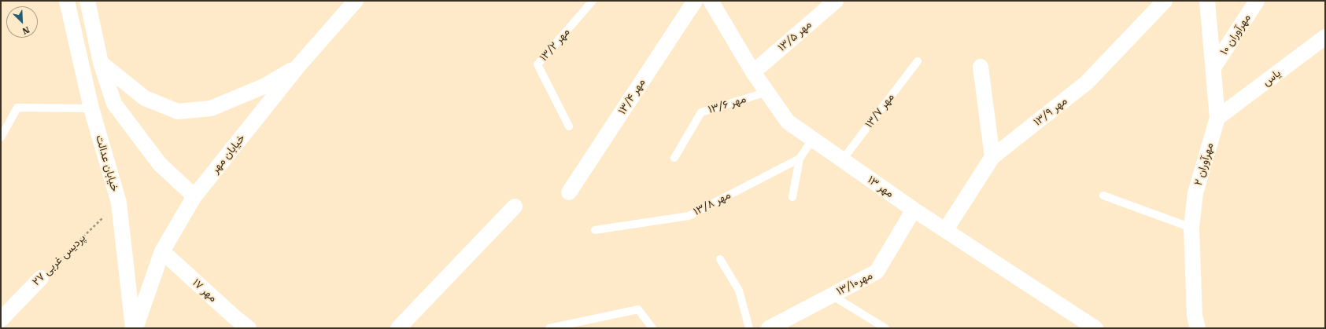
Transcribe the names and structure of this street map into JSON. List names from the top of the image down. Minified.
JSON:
{"streets":{"street":["مهرآوران ۱۰","مهر ۱۳/۵","یاس","مهر ۱۳/۴","مهر ۱۳/۹","خیابان مهر","خیابان عدالت","مهرآوران ۲","مهر ۱۳","پردیس غربی ۲۷","مهر۱۳/۱۰","مهر ۱۷"],"lane":["مهر ۱۳/۲","مهر ۱۳/۶","مهر ۱۳/۷","مهر ۱۳/۸"]},"crossings":[["مهرآوران ۱۰","مهرآوران ۲"],["مهر ۱۳/۵","مهر ۱۳"],["یاس","مهرآوران ۲"],["مهر ۱۳/۶","مهر ۱۳"],["مهر ۱۳/۷","مهر ۱۳"],["مهر ۱۳/۹","مهر ۱۳"],["خیابان مهر","مهر ۱۷"],["خیابان عدالت","پردیس غربی ۲۷"],["مهر ۱۳","مهر ۱۳/۸"],["مهر ۱۳","مهر۱۳/۱۰"]],"north":"bottom right"}
